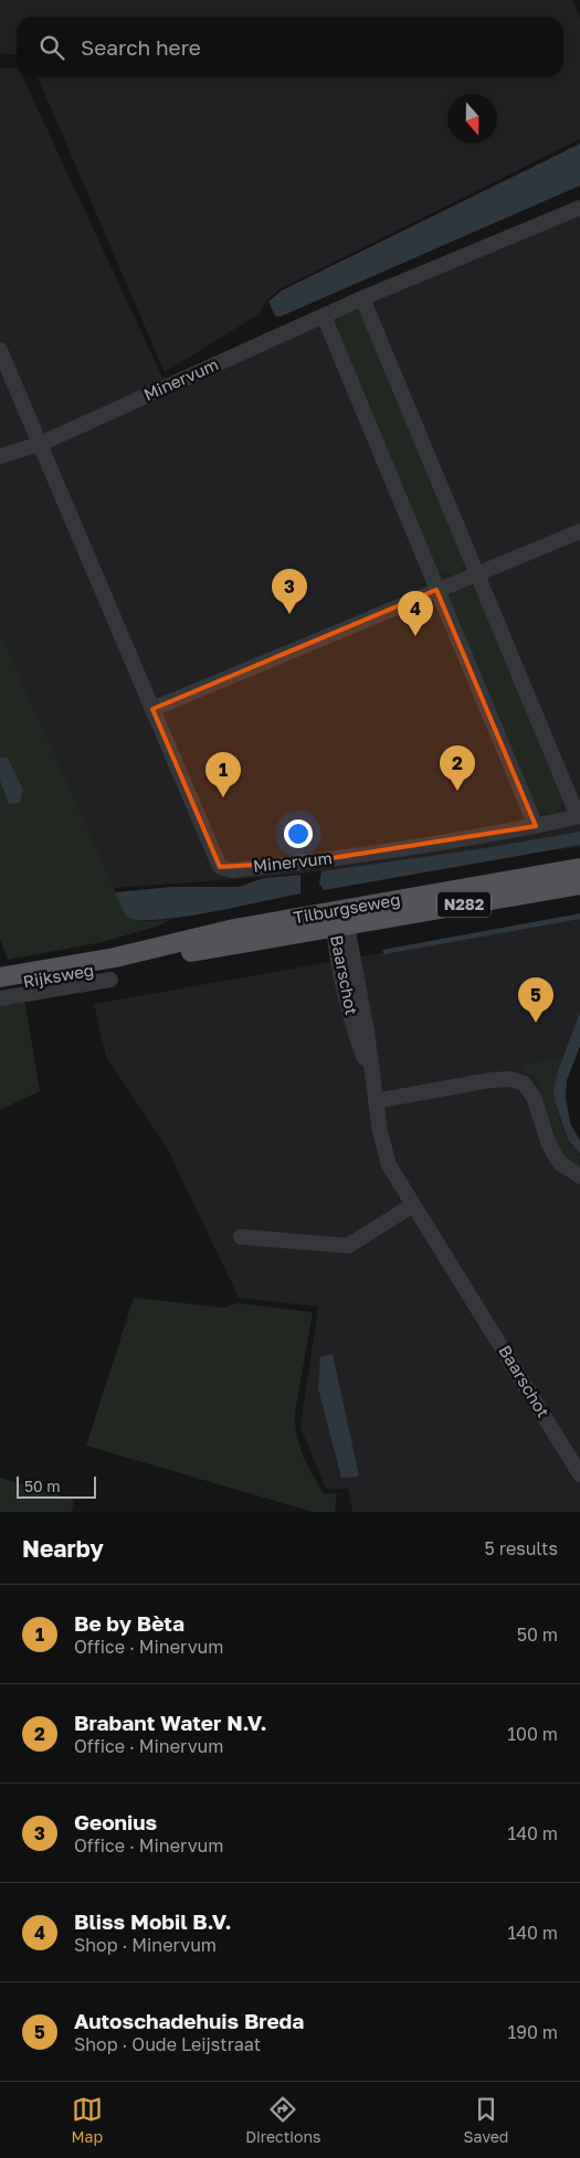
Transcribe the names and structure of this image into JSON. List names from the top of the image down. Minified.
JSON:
{"streets":{"main road":["N282","Tilburgseweg","Rijksweg"],"street":["Minervum","Baarschot"]},"crossings":[["Tilburgseweg","Baarschot"],["Tilburgseweg","Rijksweg"]],"scale_bar":"50 m","north":"bottom","page":{"search":"Search here","pins":["3","4","2","1","5"],"scale":"50 m","heading":["Nearby","5 results"],"list":[{"mark":"1","name":"Be by Bèta","note":"Office · Minervum","value":"50 m"},{"mark":"2","name":"Brabant Water N.V.","note":"Office · Minervum","value":"100 m"},{"mark":"3","name":"Geonius","note":"Office · Minervum","value":"140 m"},{"mark":"4","name":"Bliss Mobil B.V.","note":"Shop · Minervum","value":"140 m"},{"mark":"5","name":"Autoschadehuis Breda","note":"Shop · Oude Leijstraat","value":"190 m"}],"nav":["Map","Directions","Saved"]}}
